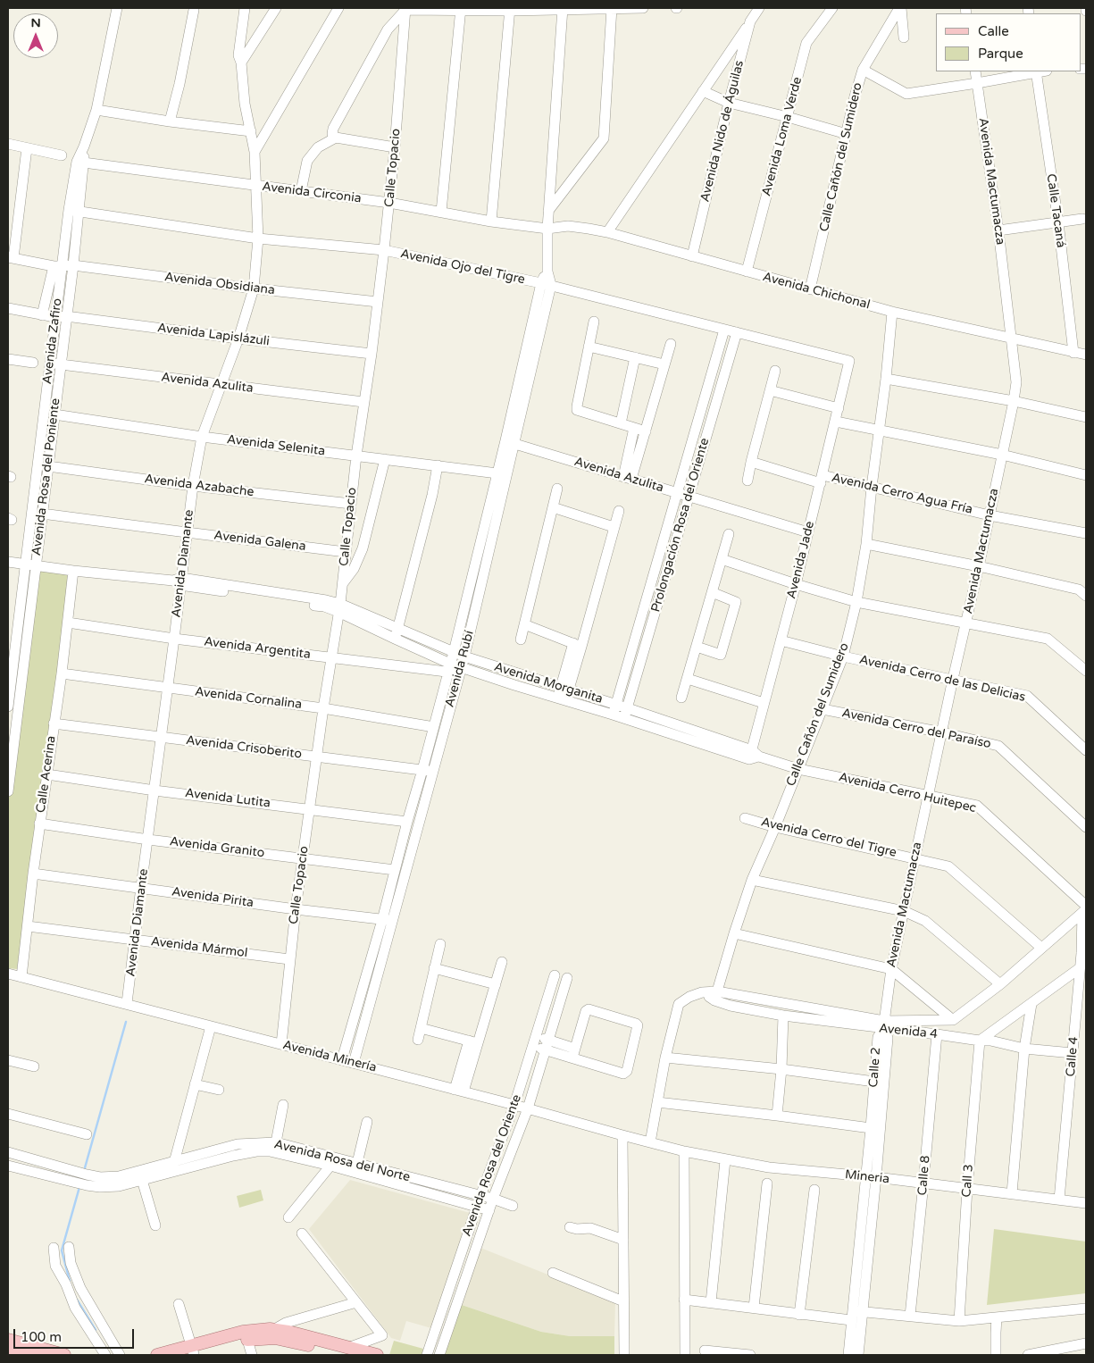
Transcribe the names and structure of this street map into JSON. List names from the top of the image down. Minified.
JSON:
{"streets":{"street":["Avenida Nido de Águilas","Avenida Loma Verde","Calle Cañón del Sumidero","Calle Topacio","Avenida Mactumacza","Avenida Circonia","Calle Tacaná","Avenida Ojo del Tigre","Avenida Obsidiana","Avenida Chichonal","Avenida Lapislázuli","Avenida Zafiro","Avenida Azulita","Avenida Selenita","Avenida Rosa del Poniente","Avenida Azabache","Avenida Cerro Agua Fría","Prolongación Rosa del Oriente","Avenida Galena","Avenida Jade","Avenida Diamante","Avenida Argentita","Avenida Rubí","Avenida Cerro de las Delicias","Avenida Morganita","Avenida Cornalina","Avenida Cerro del Paraíso","Avenida Crisoberito","Calle Acerina","Avenida Cerro Huitepec","Avenida Lutita","Avenida Cerro del Tigre","Avenida Granito","Avenida Pirita","Avenida Mármol","Avenida 4","Avenida Minería","Calle 4","Calle 2","Avenida Rosa del Norte","Avenida Rosa del Oriente","Calle 8","Mineria","Call 3"]},"crossings":[["Avenida Nido de Águilas","Avenida Chichonal"],["Avenida Loma Verde","Avenida Chichonal"],["Calle Cañón del Sumidero","Avenida Chichonal"],["Calle Cañón del Sumidero","Avenida Cerro Agua Fría"],["Calle Cañón del Sumidero","Avenida Cerro de las Delicias"],["Calle Cañón del Sumidero","Avenida Morganita"],["Calle Cañón del Sumidero","Avenida Cerro del Paraíso"],["Calle Cañón del Sumidero","Avenida Cerro Huitepec"],["Calle Cañón del Sumidero","Avenida Cerro del Tigre"],["Calle Cañón del Sumidero","Avenida 4"],["Calle Topacio","Avenida Circonia"],["Calle Topacio","Avenida Ojo del Tigre"],["Calle Topacio","Avenida Obsidiana"],["Calle Topacio","Avenida Lapislázuli"],["Calle Topacio","Avenida Azulita"],["Calle Topacio","Avenida Selenita"],["Calle Topacio","Avenida Azabache"],["Calle Topacio","Avenida Galena"],["Calle Topacio","Avenida Argentita"],["Calle Topacio","Avenida Morganita"],["Calle Topacio","Avenida Cornalina"],["Calle Topacio","Avenida Crisoberito"],["Calle Topacio","Avenida Lutita"],["Calle Topacio","Avenida Granito"],["Calle Topacio","Avenida Pirita"],["Calle Topacio","Avenida Mármol"],["Calle Topacio","Avenida Minería"],["Avenida Mactumacza","Avenida Chichonal"],["Avenida Mactumacza","Avenida Cerro Agua Fría"],["Avenida Mactumacza","Avenida Cerro de las Delicias"],["Avenida Mactumacza","Avenida Cerro del Paraíso"],["Avenida Mactumacza","Avenida Cerro Huitepec"],["Avenida Mactumacza","Avenida Cerro del Tigre"],["Avenida Mactumacza","Avenida 4"],["Avenida Mactumacza","Calle 2"],["Avenida Circonia","Avenida Chichonal"],["Avenida Circonia","Avenida Zafiro"],["Avenida Circonia","Avenida Diamante"],["Avenida Circonia","Avenida Rubí"],["Calle Tacaná","Avenida Chichonal"],["Avenida Ojo del Tigre","Avenida Zafiro"],["Avenida Ojo del Tigre","Prolongación Rosa del Oriente"],["Avenida Ojo del Tigre","Avenida Jade"],["Avenida Ojo del Tigre","Avenida Diamante"],["Avenida Ojo del Tigre","Avenida Rubí"],["Avenida Obsidiana","Avenida Zafiro"],["Avenida Obsidiana","Avenida Diamante"],["Avenida Chichonal","Avenida Rubí"],["Avenida Lapislázuli","Avenida Zafiro"],["Avenida Lapislázuli","Avenida Diamante"],["Avenida Zafiro","Avenida Azulita"],["Avenida Zafiro","Avenida Rosa del Poniente"],["Avenida Azulita","Avenida Rosa del Poniente"],["Avenida Azulita","Prolongación Rosa del Oriente"],["Avenida Azulita","Avenida Jade"],["Avenida Azulita","Avenida Diamante"],["Avenida Azulita","Avenida Rubí"],["Avenida Selenita","Avenida Rosa del Poniente"],["Avenida Selenita","Avenida Diamante"],["Avenida Selenita","Avenida Rubí"],["Avenida Rosa del Poniente","Avenida Azabache"],["Avenida Rosa del Poniente","Avenida Galena"],["Avenida Azabache","Avenida Diamante"],["Avenida Cerro Agua Fría","Avenida Jade"],["Prolongación Rosa del Oriente","Avenida Morganita"],["Avenida Galena","Avenida Diamante"],["Avenida Jade","Avenida Cerro de las Delicias"],["Avenida Jade","Avenida Morganita"],["Avenida Diamante","Avenida Argentita"],["Avenida Diamante","Avenida Cornalina"],["Avenida Diamante","Avenida Crisoberito"],["Avenida Diamante","Avenida Lutita"],["Avenida Diamante","Avenida Granito"],["Avenida Diamante","Avenida Pirita"],["Avenida Diamante","Avenida Mármol"],["Avenida Diamante","Avenida Minería"],["Avenida Argentita","Avenida Rubí"],["Avenida Argentita","Calle Acerina"],["Avenida Rubí","Avenida Morganita"],["Avenida Rubí","Avenida Cornalina"],["Avenida Rubí","Avenida Crisoberito"],["Avenida Rubí","Avenida Lutita"],["Avenida Rubí","Avenida Granito"],["Avenida Rubí","Avenida Pirita"],["Avenida Rubí","Avenida Minería"],["Avenida Morganita","Avenida Cerro Huitepec"],["Avenida Cornalina","Calle Acerina"],["Avenida Crisoberito","Calle Acerina"],["Calle Acerina","Avenida Lutita"],["Calle Acerina","Avenida Granito"],["Calle Acerina","Avenida Pirita"],["Calle Acerina","Avenida Mármol"],["Calle Acerina","Avenida Minería"],["Avenida Cerro Huitepec","Calle 4"],["Avenida 4","Calle 4"],["Avenida 4","Calle 2"],["Avenida 4","Calle 8"],["Avenida 4","Call 3"],["Avenida Minería","Avenida Rosa del Oriente"],["Avenida Minería","Mineria"],["Calle 4","Mineria"],["Calle 2","Mineria"],["Avenida Rosa del Norte","Avenida Rosa del Oriente"],["Calle 8","Mineria"],["Mineria","Call 3"]],"legend":["Calle","Parque"],"scale_bar":"100 m","north":"top"}
